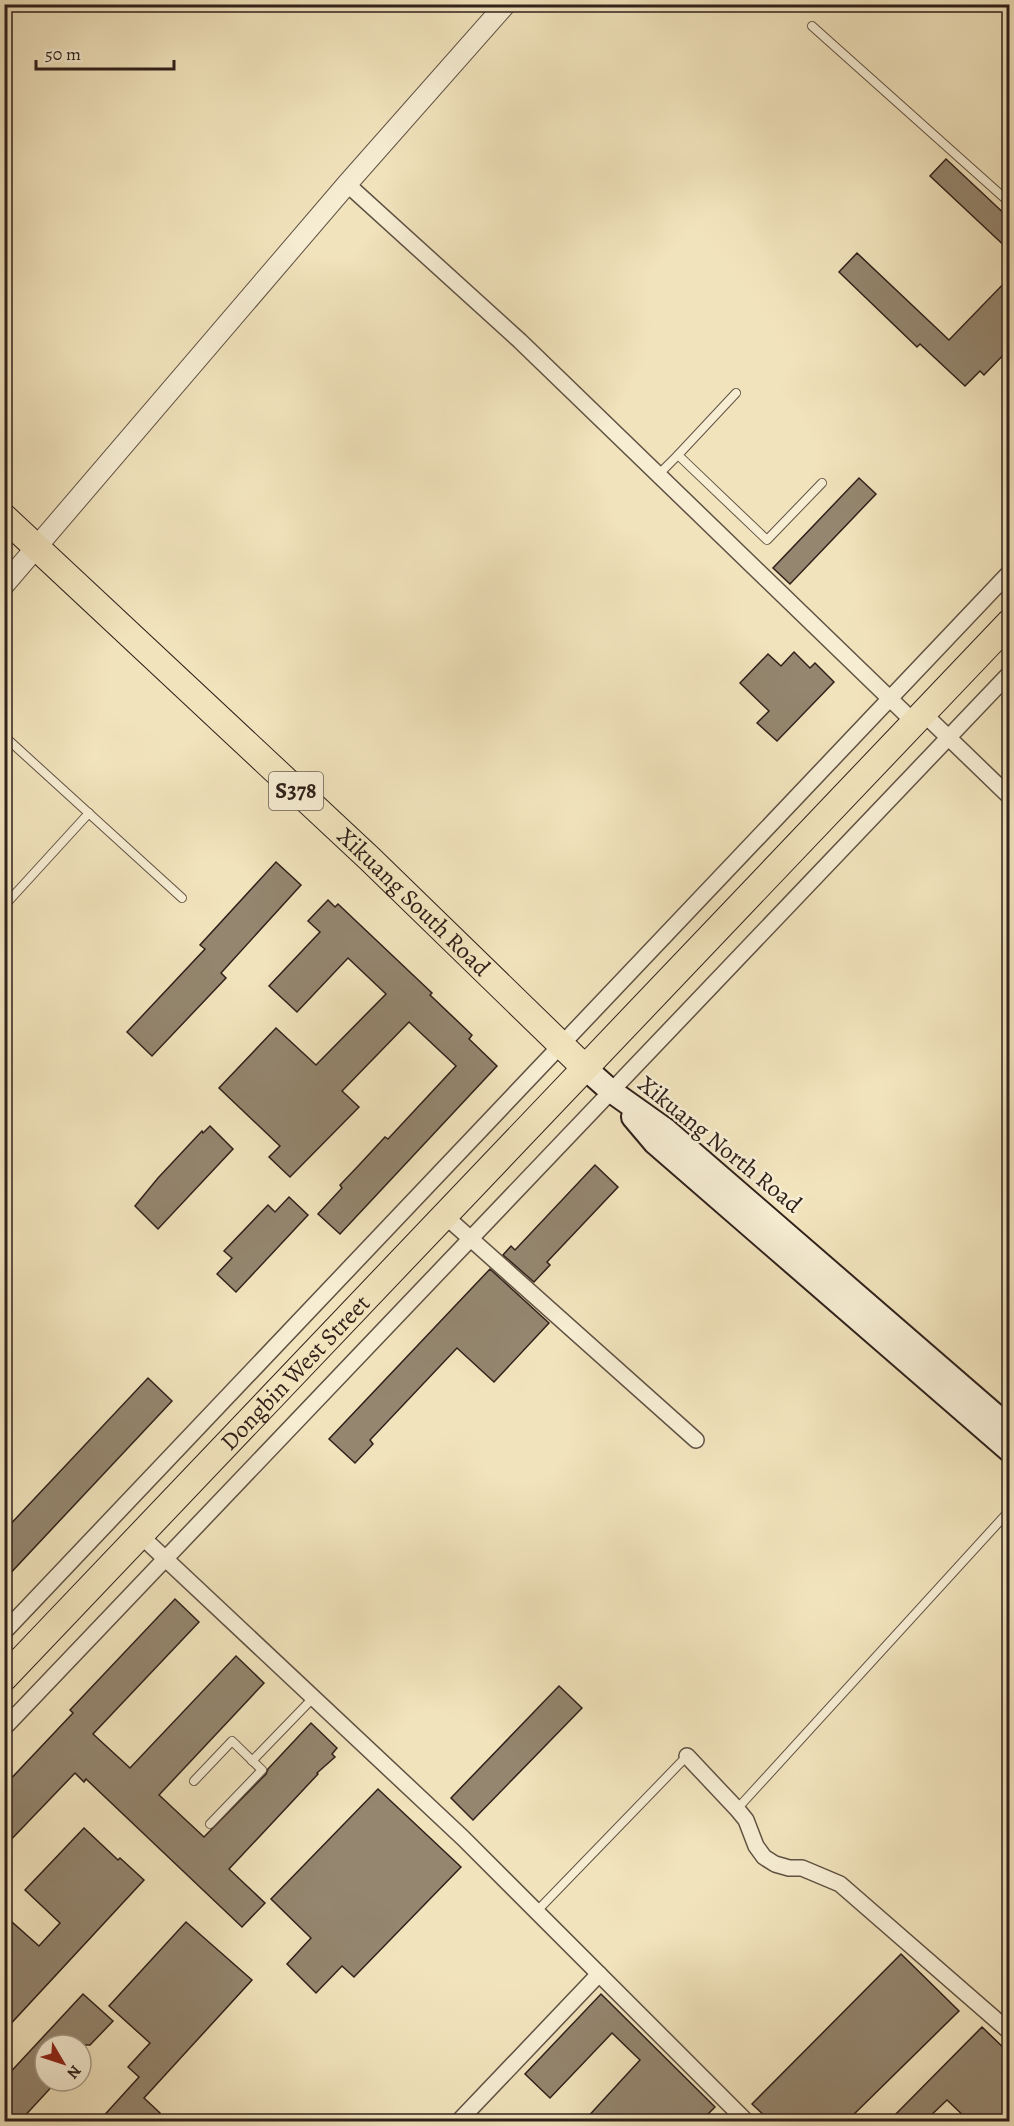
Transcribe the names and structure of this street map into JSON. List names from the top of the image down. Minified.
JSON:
{"streets":{"main road":["S378","Xikuang South Road","Xikuang North Road","Dongbin West Street"]},"crossings":[["Xikuang South Road","Dongbin West Street"]],"scale_bar":"50 m","north":"bottom right"}
